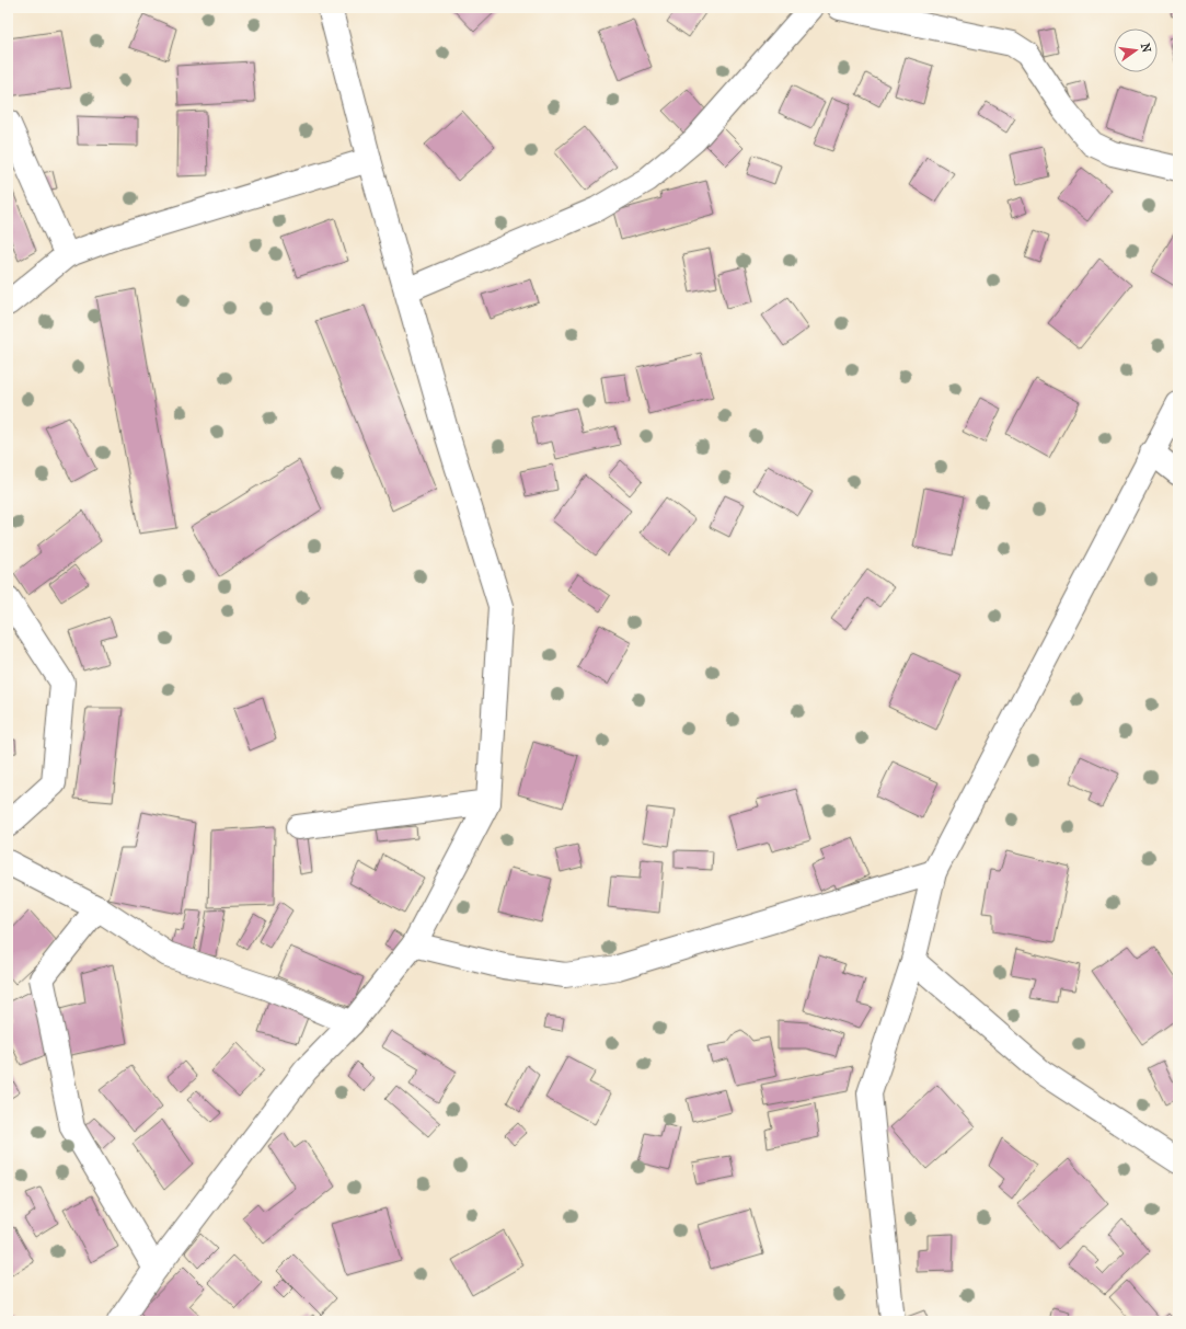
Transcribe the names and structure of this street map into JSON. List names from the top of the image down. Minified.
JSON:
{"north":"right"}
